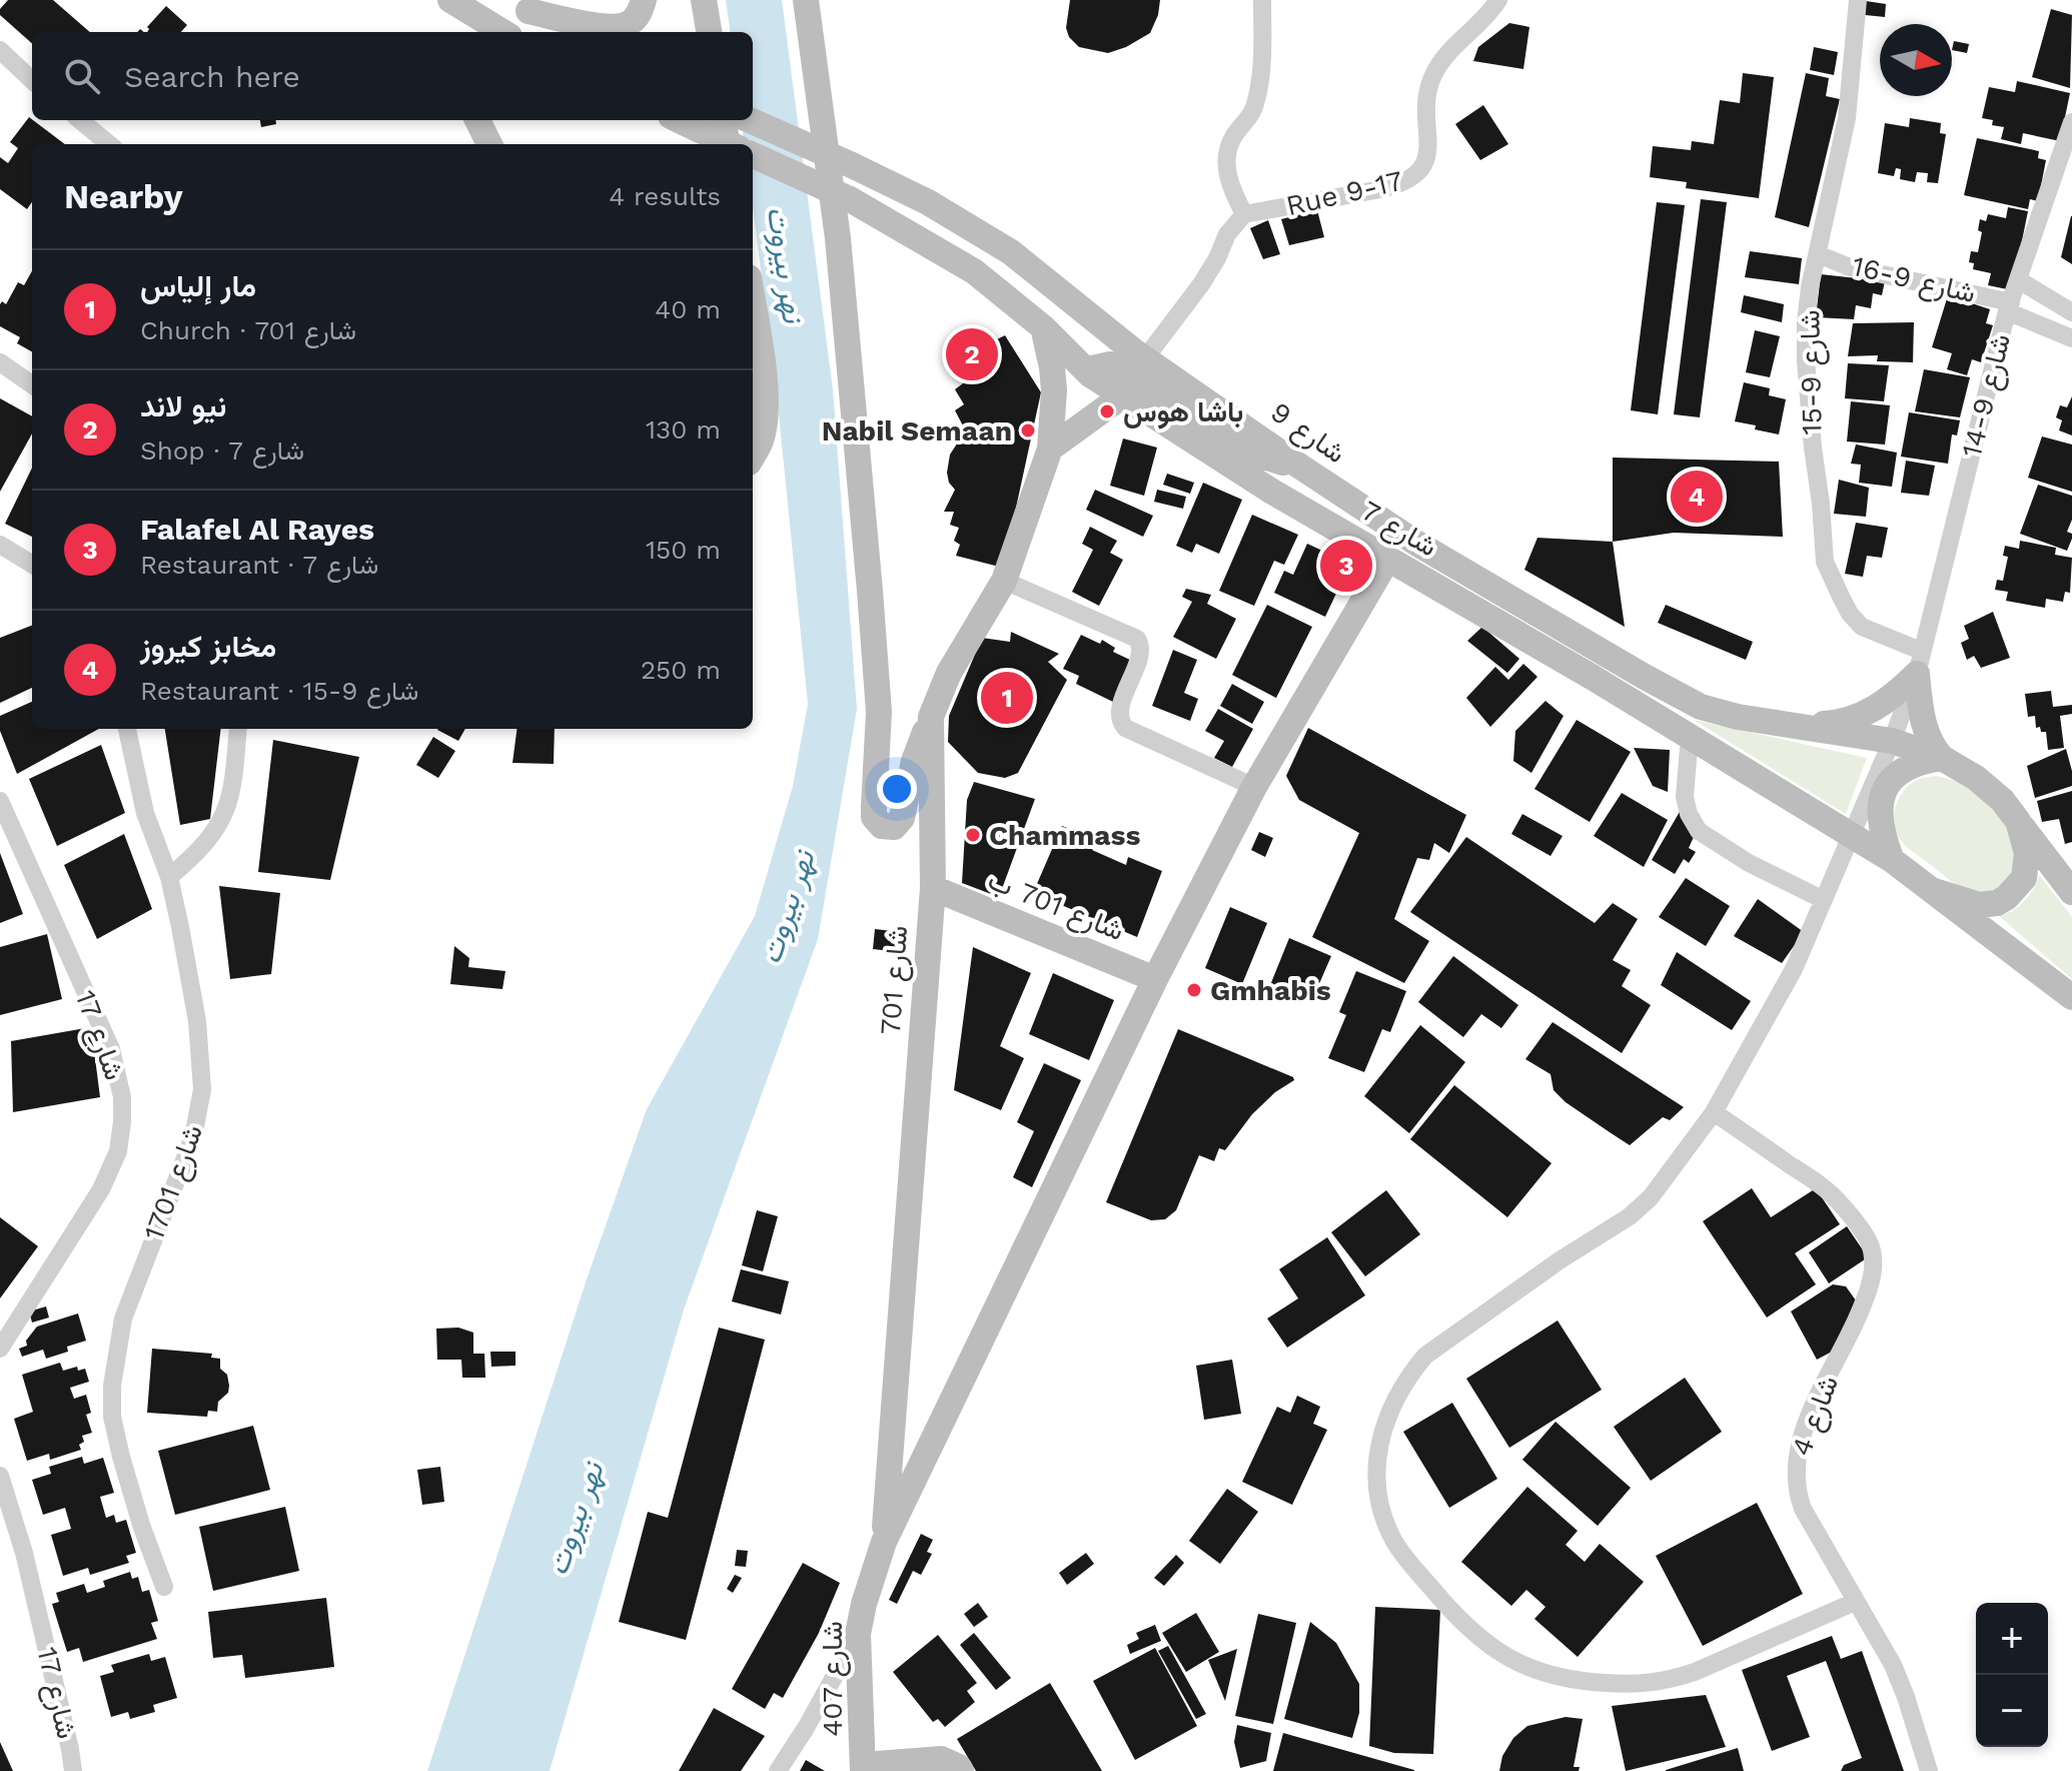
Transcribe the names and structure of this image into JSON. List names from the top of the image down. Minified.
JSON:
{"streets":{"street":["Rue 9-17","شارع 9-16","شارع 9-15","شارع 9-14","شارع 9","شارع 7","شارع 701 ب","شارع 701","شارع 17","شارع 1701","شارع 4","شارع 407"]},"crossings":[["شارع 9-16","شارع 9-15"],["شارع 9-16","شارع 9-14"],["شارع 9-15","شارع 9-14"],["شارع 9-14","شارع 7"],["شارع 9-14","شارع 4"],["شارع 7","شارع 701"],["شارع 701 ب","شارع 701"],["شارع 701","شارع 407"]],"water":["نهر بيروت"],"places":["باشا هوس","Nabil Semaan","Chammass","Gmhabis"],"north":"right","page":{"search":"Search here","heading":["Nearby","4 results"],"list":[{"mark":"1","name":"مار إلياس","note":"Church · شارع 701","value":"40 m"},{"mark":"2","name":"نيو لاند","note":"Shop · شارع 7","value":"130 m"},{"mark":"3","name":"Falafel Al Rayes","note":"Restaurant · شارع 7","value":"150 m"},{"mark":"4","name":"مخابز كيروز","note":"Restaurant · شارع 9-15","value":"250 m"}],"pins":["2","4","3","1"],"map_buttons":["+","−"]}}
